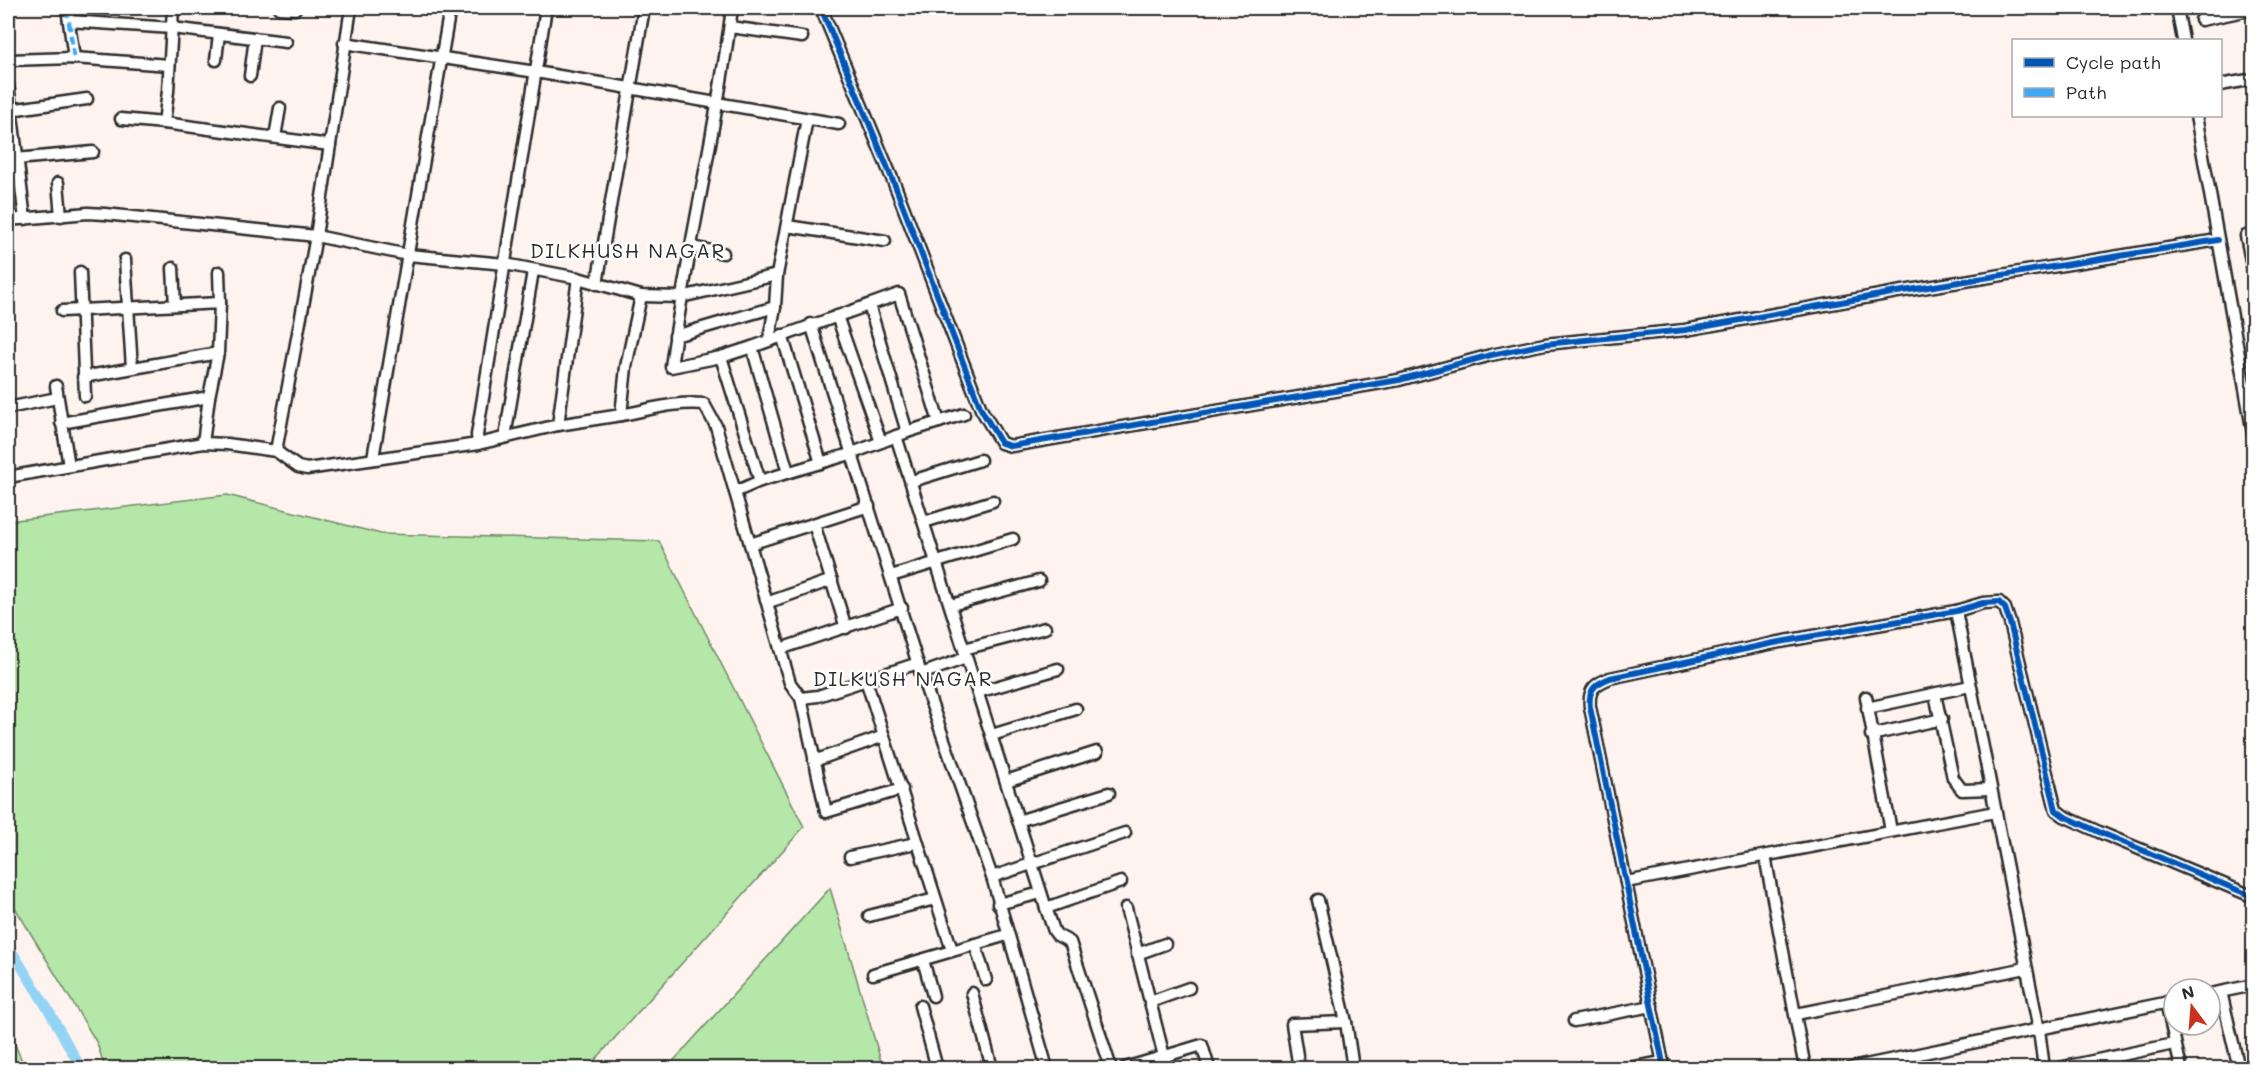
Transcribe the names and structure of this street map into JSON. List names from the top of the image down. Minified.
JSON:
{"districts":["DILKHUSH NAGAR","DILKUSH NAGAR"],"legend":["Cycle path","Path"],"north":"top"}
